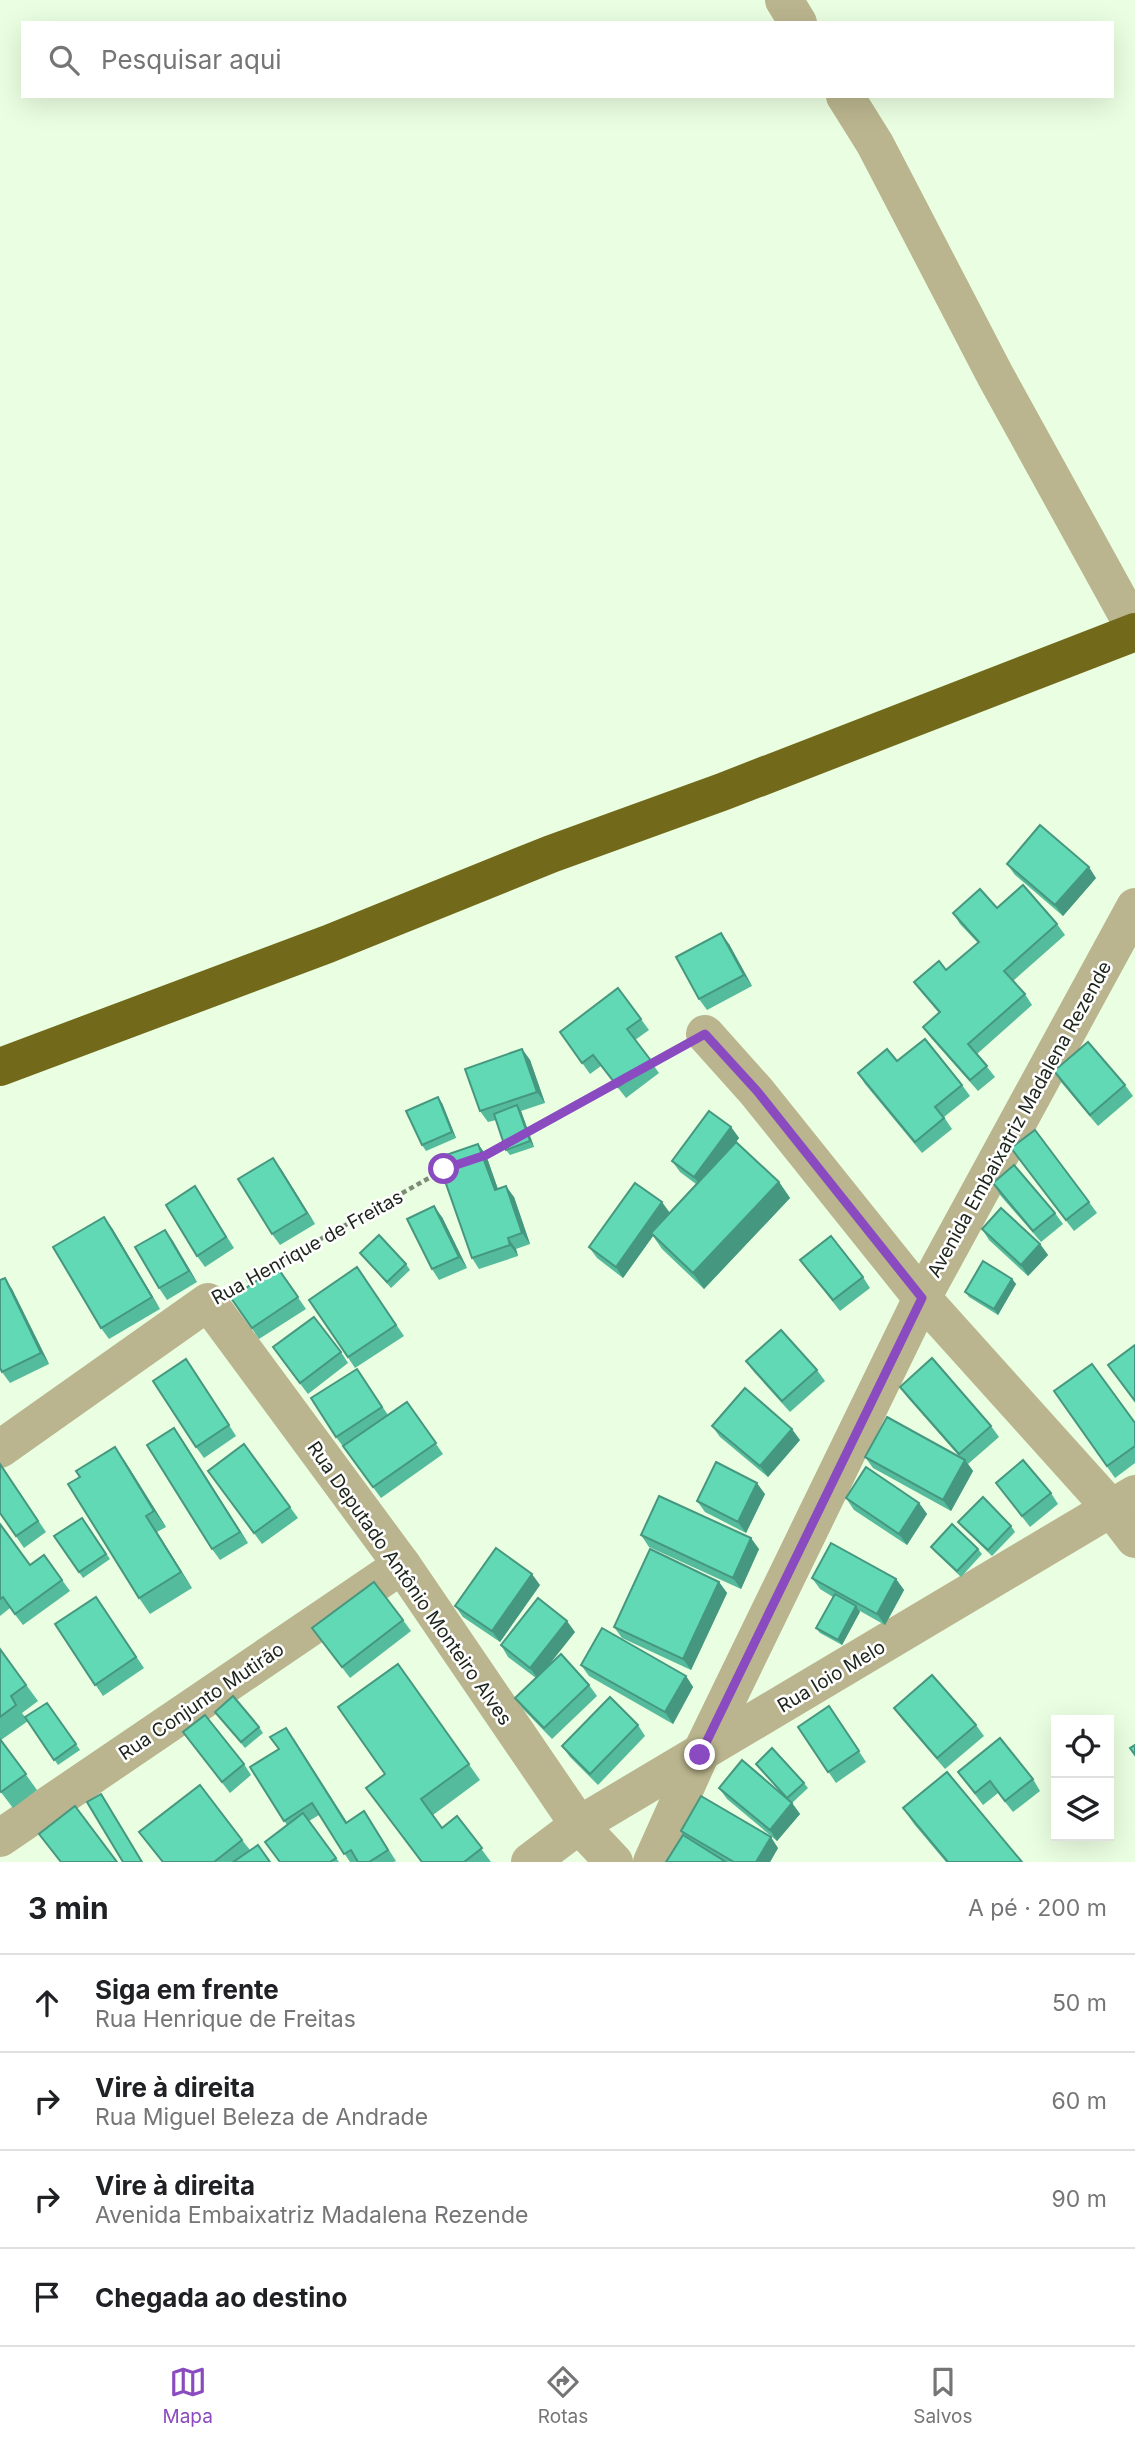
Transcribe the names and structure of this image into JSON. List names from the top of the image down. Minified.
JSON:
{"streets":{"street":["Avenida Embaixatriz Madalena Rezende","Rua Henrique de Freitas","Rua Deputado Antônio Monteiro Alves","Rua Ioio Melo","Rua Conjunto Mutirão"]},"crossings":[["Avenida Embaixatriz Madalena Rezende","Rua Ioio Melo"],["Rua Henrique de Freitas","Rua Deputado Antônio Monteiro Alves"],["Rua Deputado Antônio Monteiro Alves","Rua Ioio Melo"],["Rua Deputado Antônio Monteiro Alves","Rua Conjunto Mutirão"]],"page":{"search":"Pesquisar aqui","heading":["3 min","A pé · 200 m"],"list":[["Siga em frente","Rua Henrique de Freitas","50 m"],["Vire à direita","Rua Miguel Beleza de Andrade","60 m"],["Vire à direita","Avenida Embaixatriz Madalena Rezende","90 m"],"Chegada ao destino"],"nav":["Mapa","Rotas","Salvos"]}}
